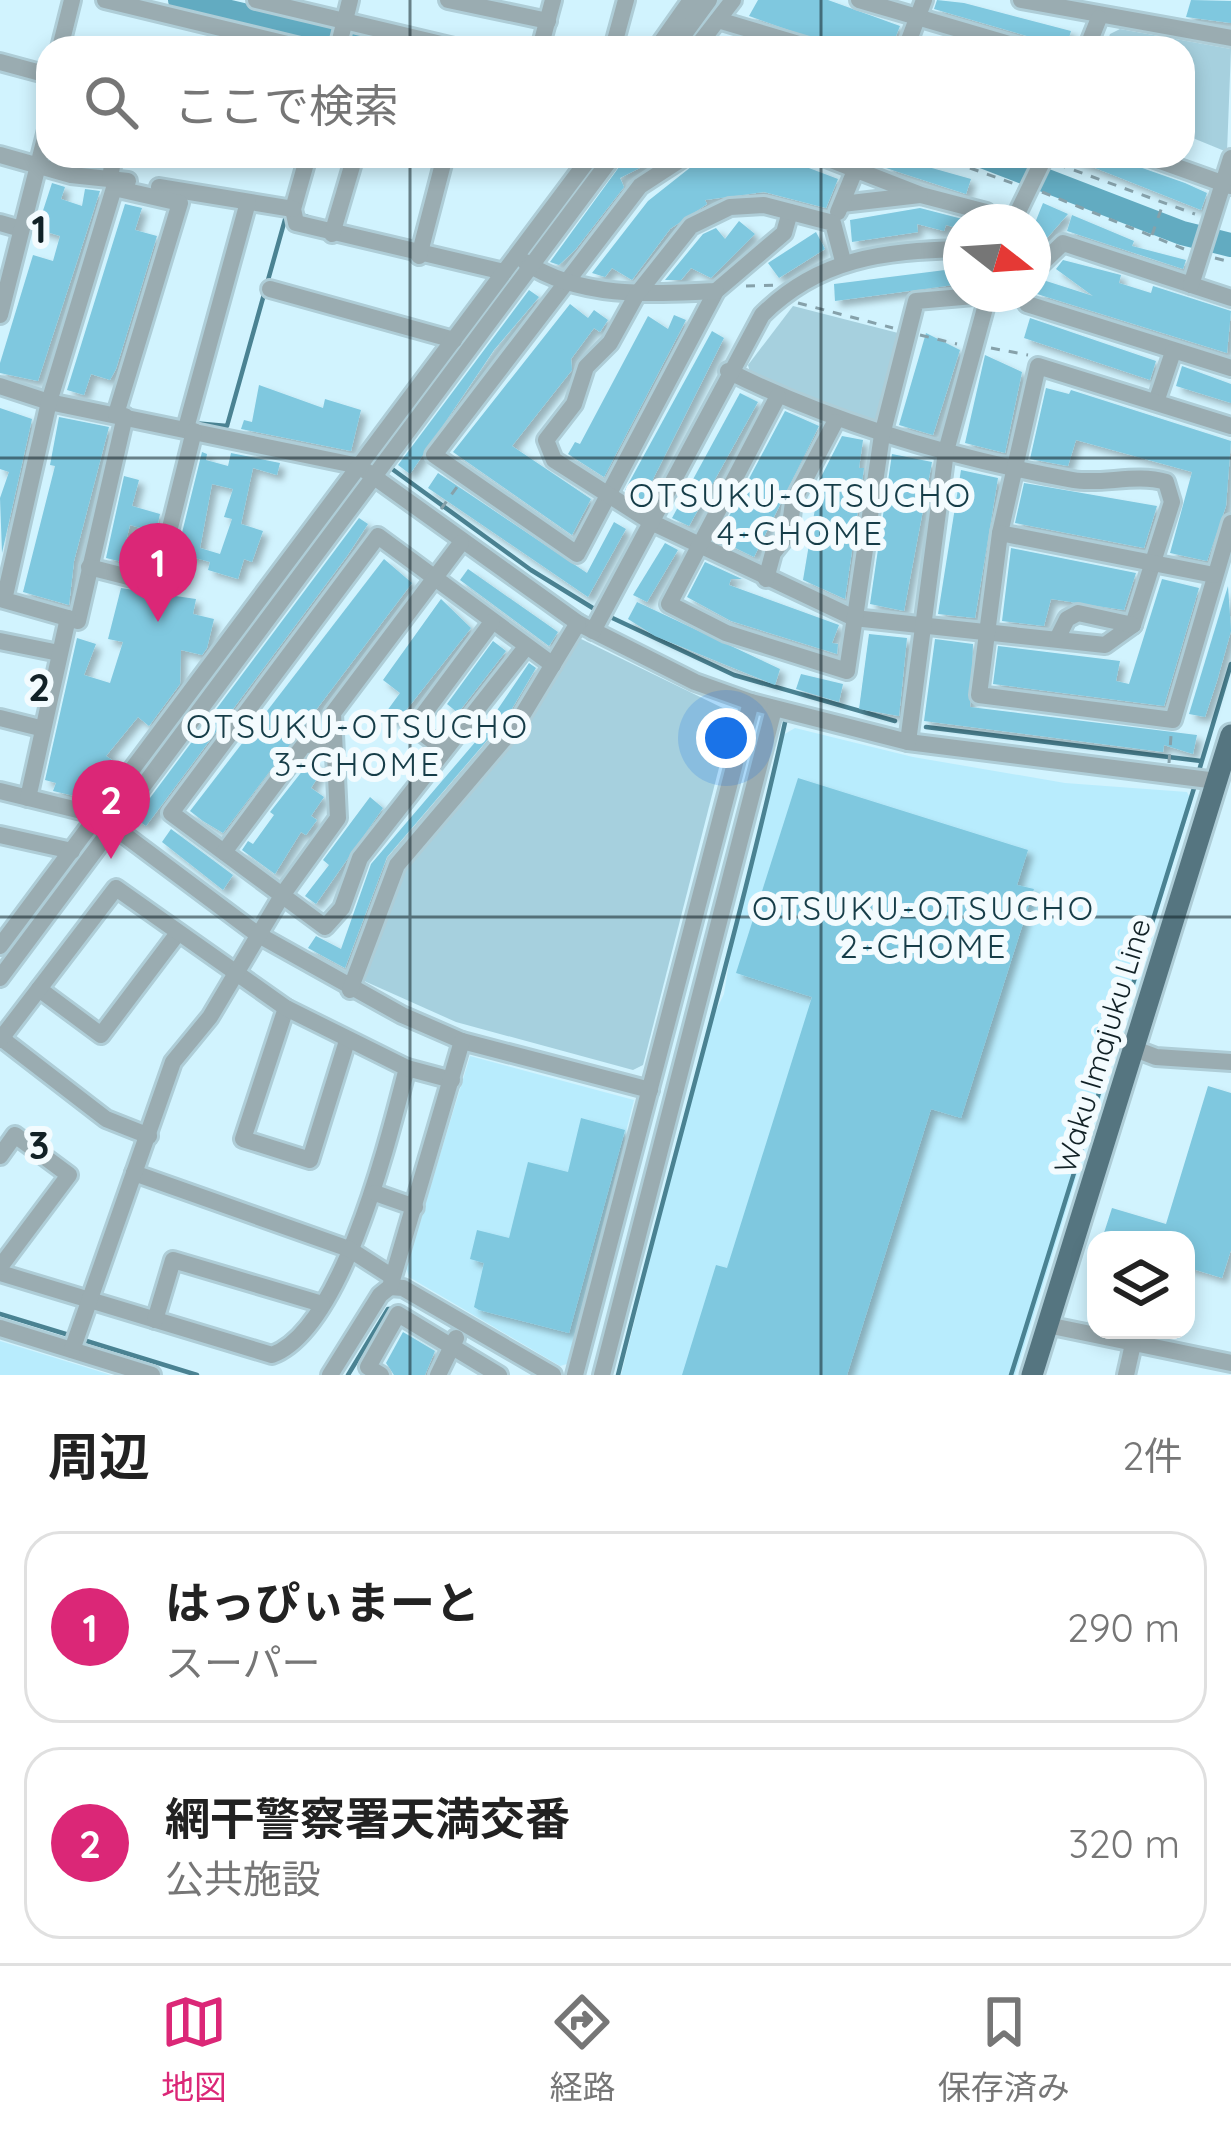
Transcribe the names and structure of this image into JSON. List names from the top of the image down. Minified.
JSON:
{"streets":{"main road":["Waku Imajuku Line"]},"districts":["OTSUKU-OTSUCHO 4-CHOME","OTSUKU-OTSUCHO 3-CHOME","OTSUKU-OTSUCHO 2-CHOME"],"north":"right","page":{"search":"ここで検索","pins":["1","2"],"heading":["周辺","2件"],"list":[{"mark":"1","name":"はっぴぃまーと","note":"スーパー","value":"290 m"},{"mark":"2","name":"網干警察署天満交番","note":"公共施設","value":"320 m"}],"nav":["地図","経路","保存済み"]},"grid":{"rows":["1","2","3"]}}
